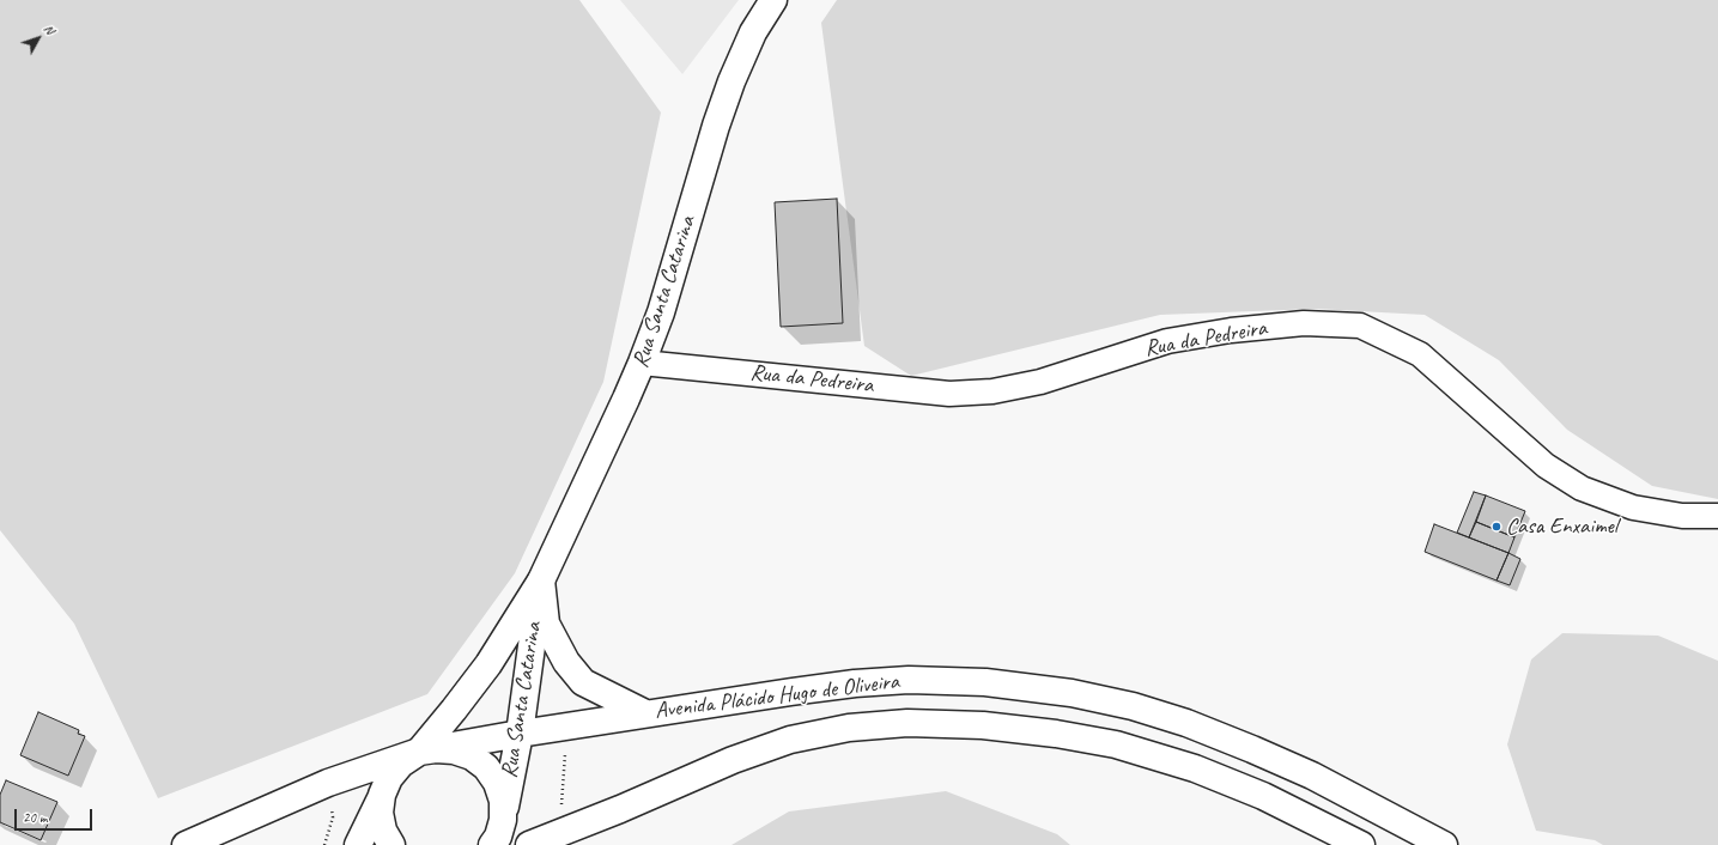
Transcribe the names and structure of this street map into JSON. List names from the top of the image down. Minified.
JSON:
{"streets":{"main road":["Rua Santa Catarina","Avenida Plácido Hugo de Oliveira"],"street":["Rua da Pedreira"]},"crossings":[["Rua Santa Catarina","Rua da Pedreira"],["Rua Santa Catarina","Avenida Plácido Hugo de Oliveira"]],"places":["Casa Enxaimel"],"scale_bar":"20 m","north":"top right"}
